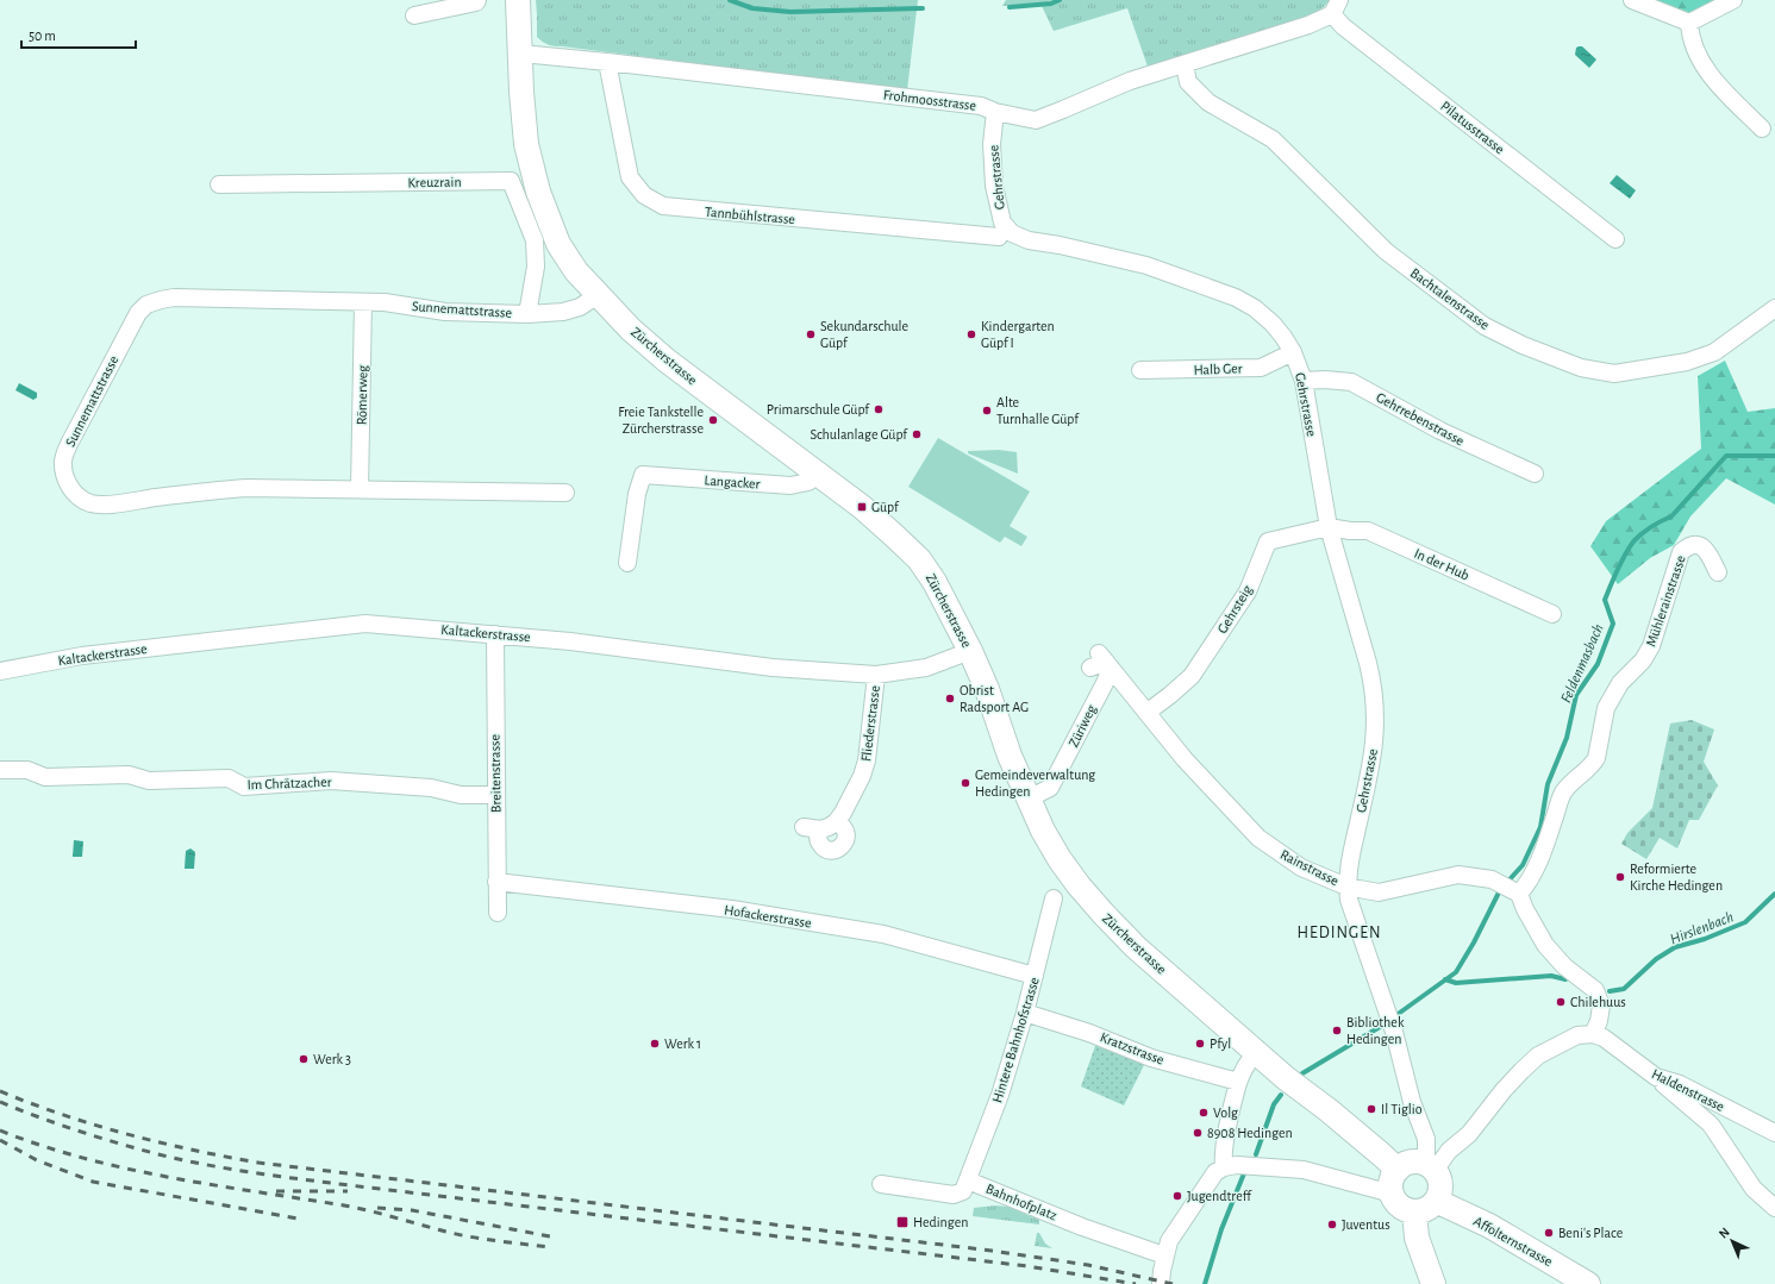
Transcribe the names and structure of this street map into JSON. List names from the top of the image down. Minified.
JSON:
{"streets":{"main road":["Zürcherstrasse","Affolternstrasse"],"street":["Frohmoosstrasse","Pilatusstrasse","Gehrstrasse","Kreuzrain","Tannbühlstrasse","Bachtalenstrasse","Sunnemattstrasse","Halb Ger","Römerweg","Gehrrebenstrasse","Langacker","In der Hub","Mühlerainstrasse","Gehrsteig","Kaltackerstrasse","Fliederstrasse","Züriweg","Breitenstrasse","Im Chrätzacher","Rainstrasse","Hofackerstrasse","Hintere Bahnhofstrasse","Kratzstrasse","Haldenstrasse","Bahnhofplatz"]},"crossings":[["Frohmoosstrasse","Pilatusstrasse"],["Frohmoosstrasse","Gehrstrasse"],["Frohmoosstrasse","Tannbühlstrasse"],["Frohmoosstrasse","Bachtalenstrasse"],["Frohmoosstrasse","Zürcherstrasse"],["Gehrstrasse","Halb Ger"],["Gehrstrasse","Gehrrebenstrasse"],["Gehrstrasse","In der Hub"],["Gehrstrasse","Gehrsteig"],["Gehrstrasse","Rainstrasse"],["Kreuzrain","Sunnemattstrasse"],["Sunnemattstrasse","Zürcherstrasse"],["Sunnemattstrasse","Römerweg"],["Zürcherstrasse","Langacker"],["Zürcherstrasse","Kaltackerstrasse"],["Zürcherstrasse","Züriweg"],["Zürcherstrasse","Rainstrasse"],["Zürcherstrasse","Affolternstrasse"],["In der Hub","Gehrsteig"],["Gehrsteig","Rainstrasse"],["Kaltackerstrasse","Fliederstrasse"],["Kaltackerstrasse","Breitenstrasse"],["Züriweg","Rainstrasse"],["Breitenstrasse","Im Chrätzacher"],["Breitenstrasse","Hofackerstrasse"],["Rainstrasse","Affolternstrasse"],["Hofackerstrasse","Hintere Bahnhofstrasse"],["Hintere Bahnhofstrasse","Kratzstrasse"],["Hintere Bahnhofstrasse","Bahnhofplatz"]],"districts":["HEDINGEN"],"water":["Feldenmasbach","Hirslenbach"],"places":{"other":["Sekundarschule Güpf","Kindergarten Güpf I","Primarschule Güpf","Alte Turnhalle Güpf","Freie Tankstelle Zürcherstrasse","Schulanlage Güpf","Obrist Radsport AG","Gemeindeverwaltung Hedingen","Reformierte Kirche Hedingen","Chilehuus","Bibliothek Hedingen","Werk 1","Pfyl","Werk 3","Il Tiglio","Volg","8908 Hedingen","Jugendtreff","Juventus","Beni's Place"],"transit":["Güpf","Hedingen"]},"scale_bar":"50 m","north":"top left"}
